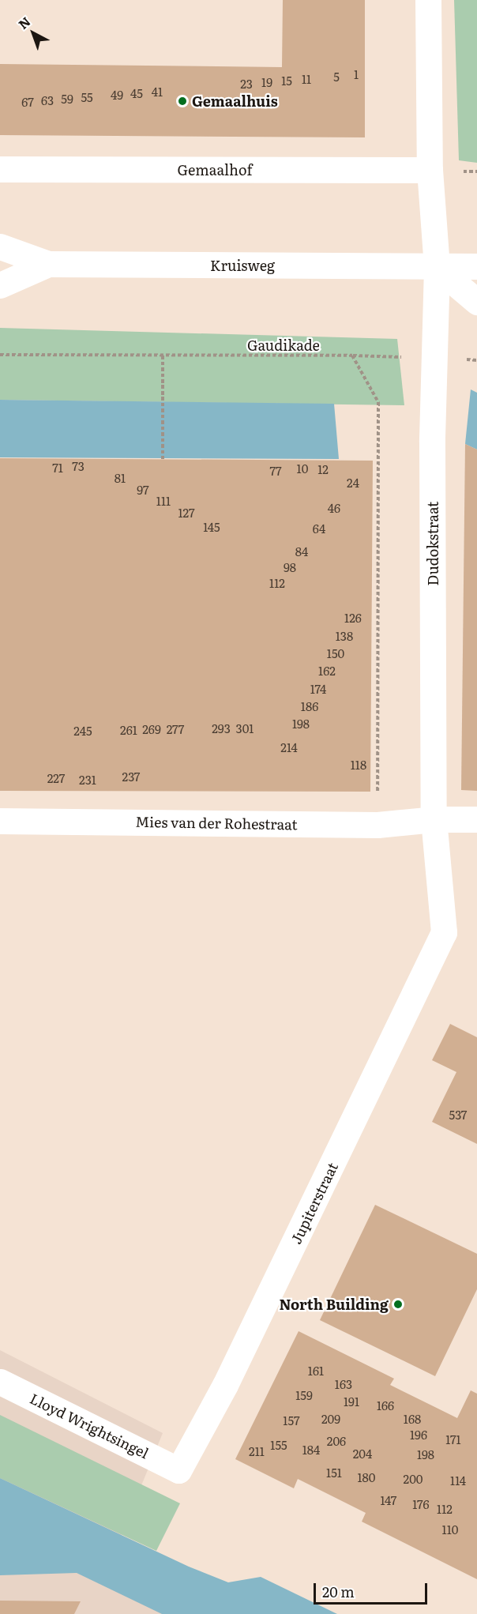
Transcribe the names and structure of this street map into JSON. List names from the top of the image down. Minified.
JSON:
{"streets":{"street":["Gemaalhof","Kruisweg","Dudokstraat","Mies van der Rohestraat","Jupiterstraat","Lloyd Wrightsingel"],"path":["Gaudikade"]},"crossings":[["Kruisweg","Dudokstraat"],["Gaudikade","Mies van der Rohestraat"],["Dudokstraat","Mies van der Rohestraat"],["Dudokstraat","Jupiterstraat"],["Mies van der Rohestraat","Jupiterstraat"],["Jupiterstraat","Lloyd Wrightsingel"]],"places":["Gemaalhuis","North Building"],"house_numbers":["1","5","11","15","19","23","41","45","49","55","59","63","67","73","71","10","12","77","81","24","97","111","46","127","145","64","84","98","112","126","138","150","162","174","186","198","293","301","269","277","261","245","214","118","237","227","231","537","161","163","159","191","166","209","168","157","196","171","206","155","184","211","204","198","151","180","200","114","147","176","112","110"],"scale_bar":"20 m","north":"top left"}
